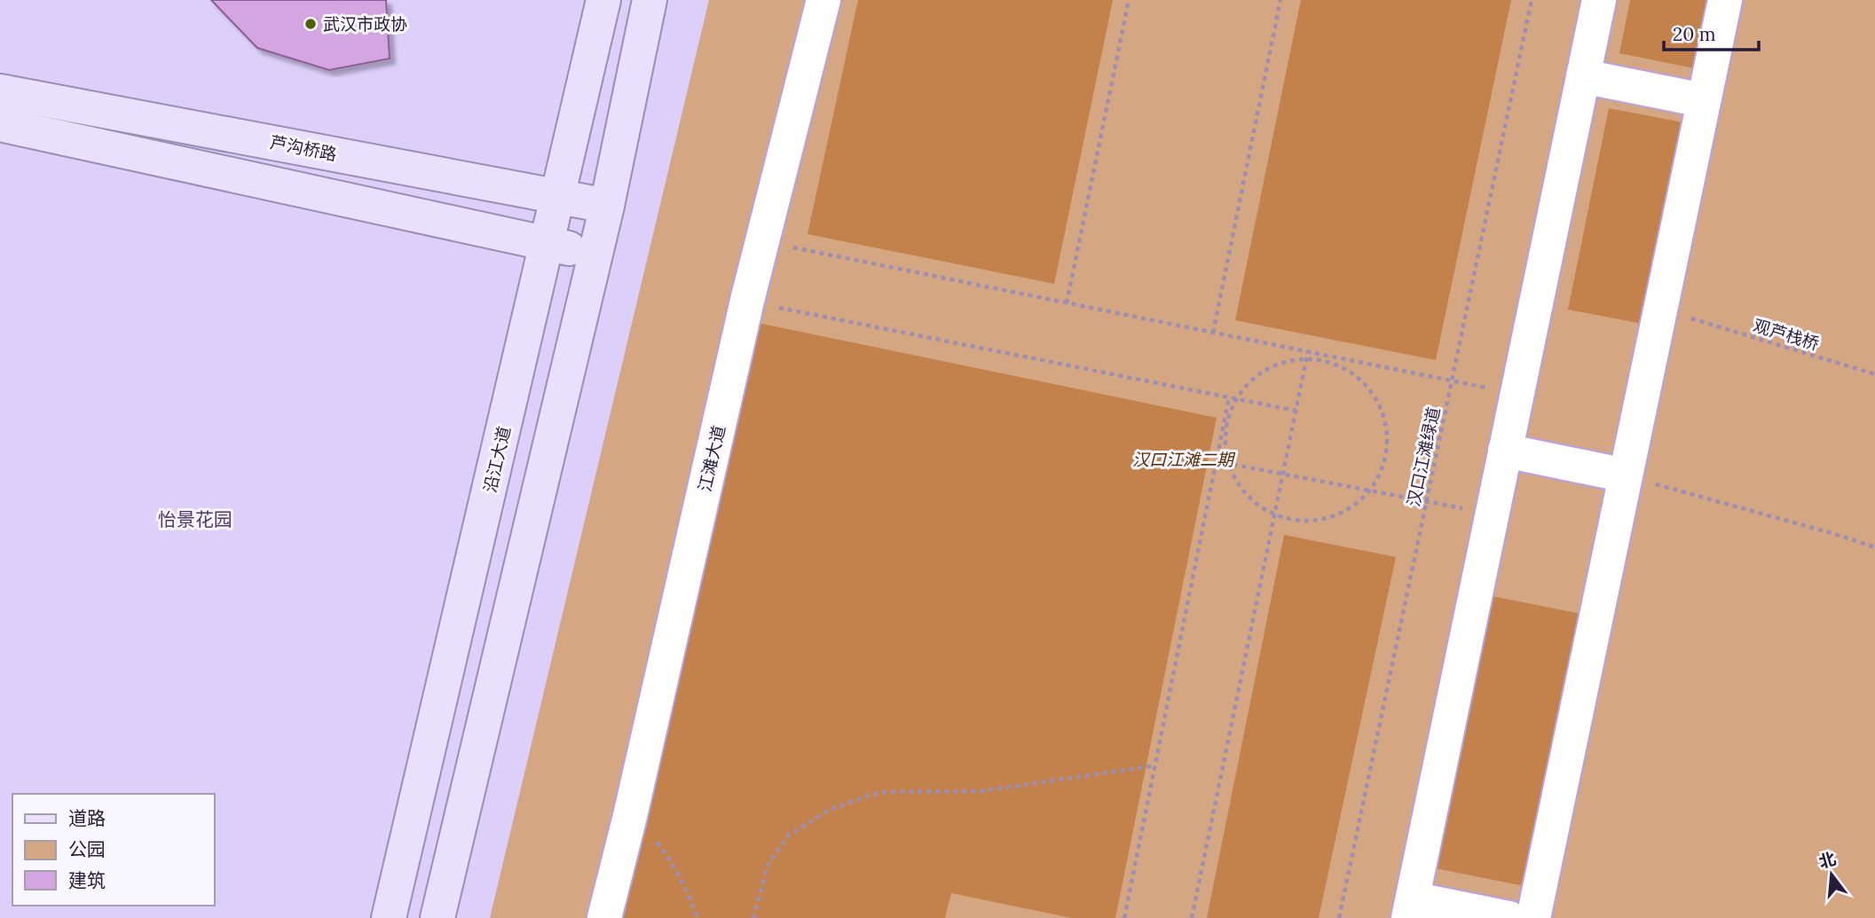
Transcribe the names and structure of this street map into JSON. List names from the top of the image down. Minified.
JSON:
{"streets":{"main road":["芦沟桥路","沿江大道"],"street":["江滩大道"],"path":["观芦栈桥","汉口江滩绿道"]},"crossings":[["芦沟桥路","沿江大道"]],"districts":["怡景花园"],"parks":["汉口江滩二期"],"places":["武汉市政协"],"legend":["道路","公园","建筑"],"scale_bar":"20 m","north":"top"}
